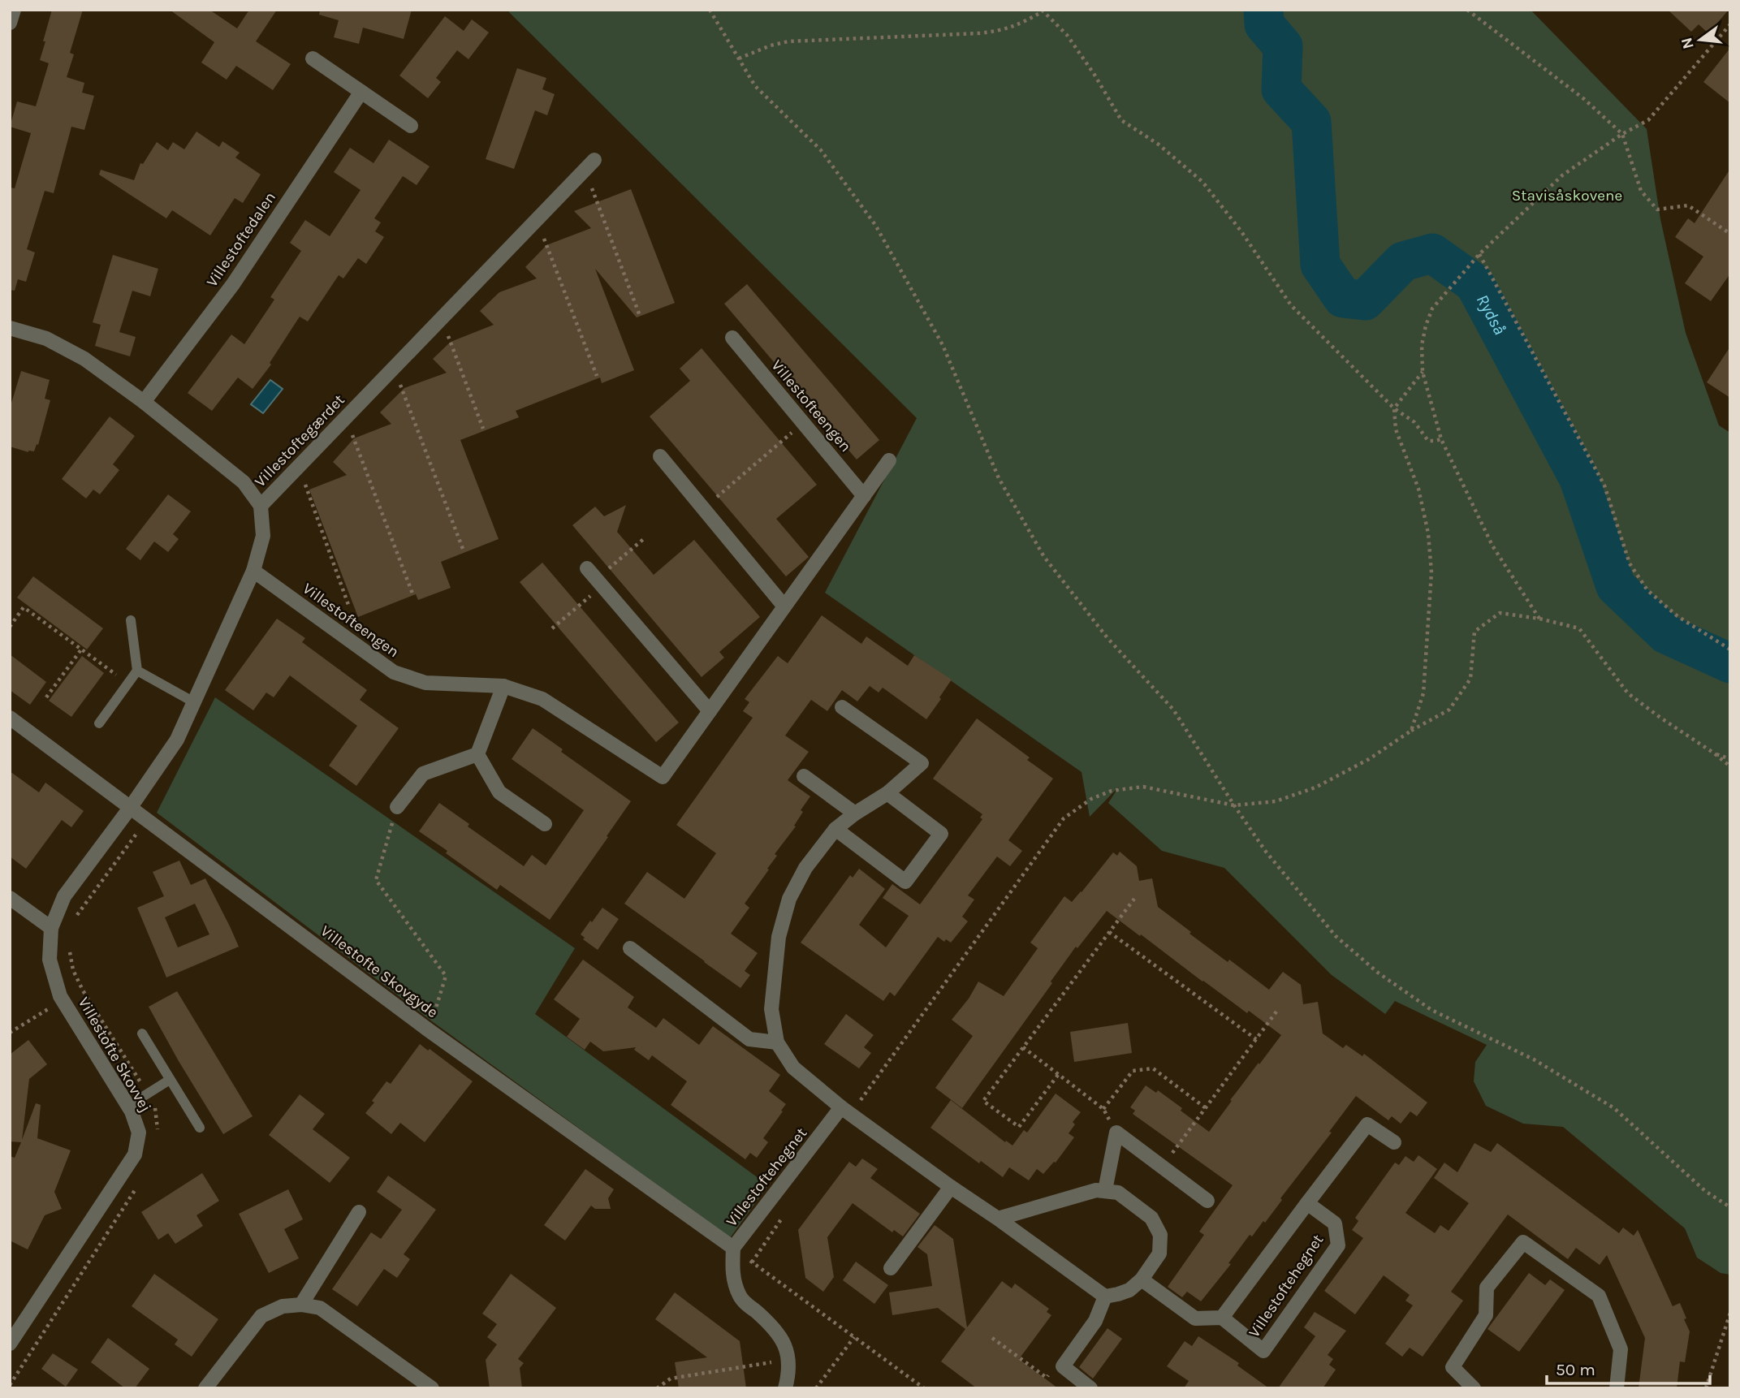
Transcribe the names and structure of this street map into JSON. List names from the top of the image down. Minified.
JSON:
{"streets":{"street":["Villestoftedalen","Villestofteengen","Villestoftegærdet","Villestofte Skovgyde","Villestofte Skovvej","Villestoftehegnet"]},"crossings":[["Villestofteengen","Villestoftegærdet"],["Villestoftegærdet","Villestofte Skovgyde"],["Villestoftegærdet","Villestofte Skovvej"],["Villestofte Skovgyde","Villestofte Skovvej"],["Villestofte Skovgyde","Villestoftehegnet"]],"water":["Rydså"],"parks":["Stavisåskovene"],"scale_bar":"50 m","north":"left"}
